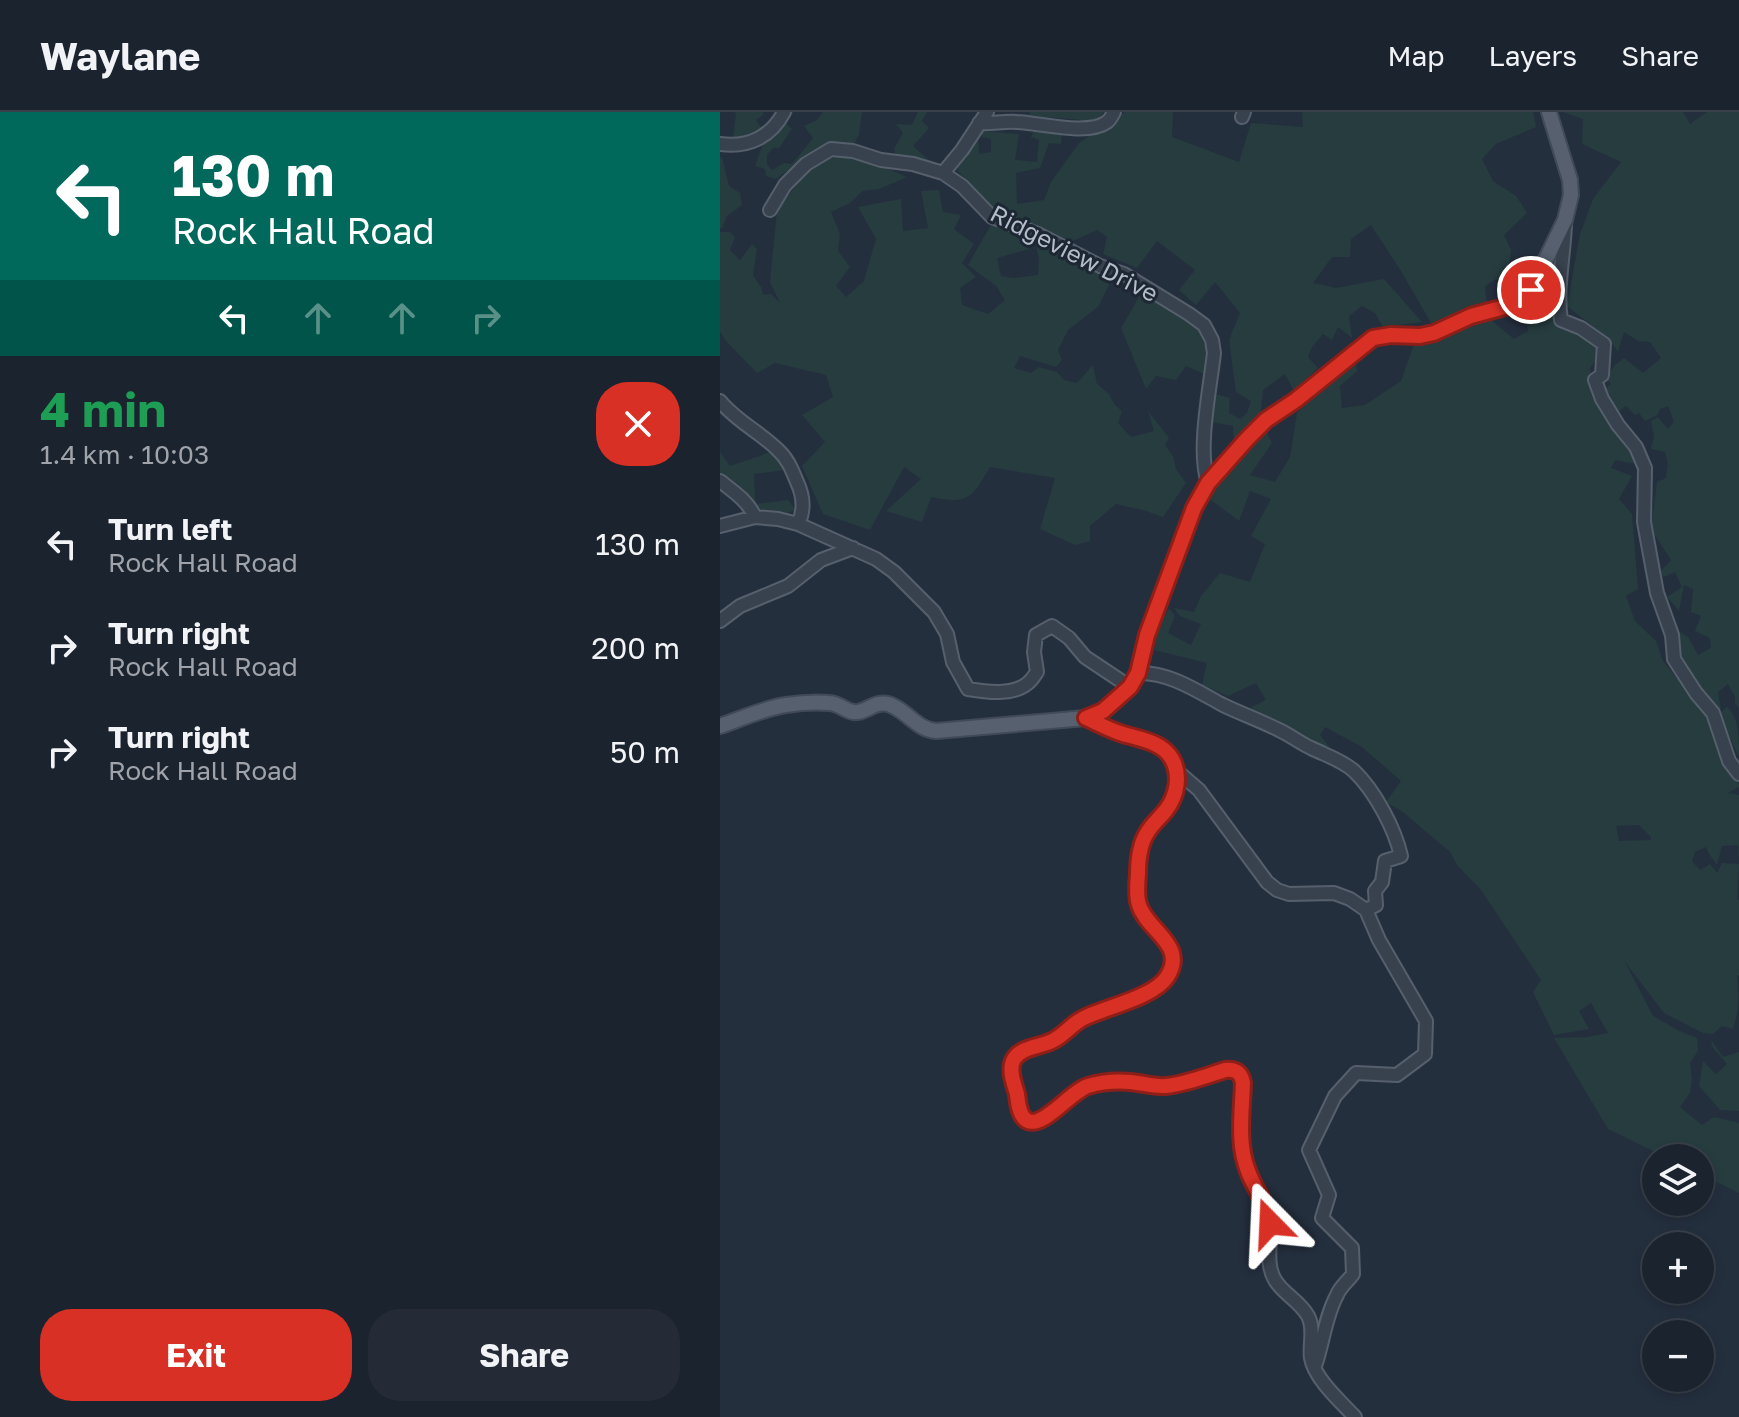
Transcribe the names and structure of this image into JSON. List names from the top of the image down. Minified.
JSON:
{"streets":{"street":["Ridgeview Drive"]},"page":{"header":"Waylane","nav":["Map","Layers","Share"],"turn":["130 m","Rock Hall Road"],"heading":["4 min","1.4 km · 10:03"],"list":[{"name":"Turn left","note":"Rock Hall Road","value":"130 m"},{"name":"Turn right","note":"Rock Hall Road","value":"200 m"},{"name":"Turn right","note":"Rock Hall Road","value":"50 m"}],"map_buttons":["+","−"],"buttons":["Exit","Share"]}}
